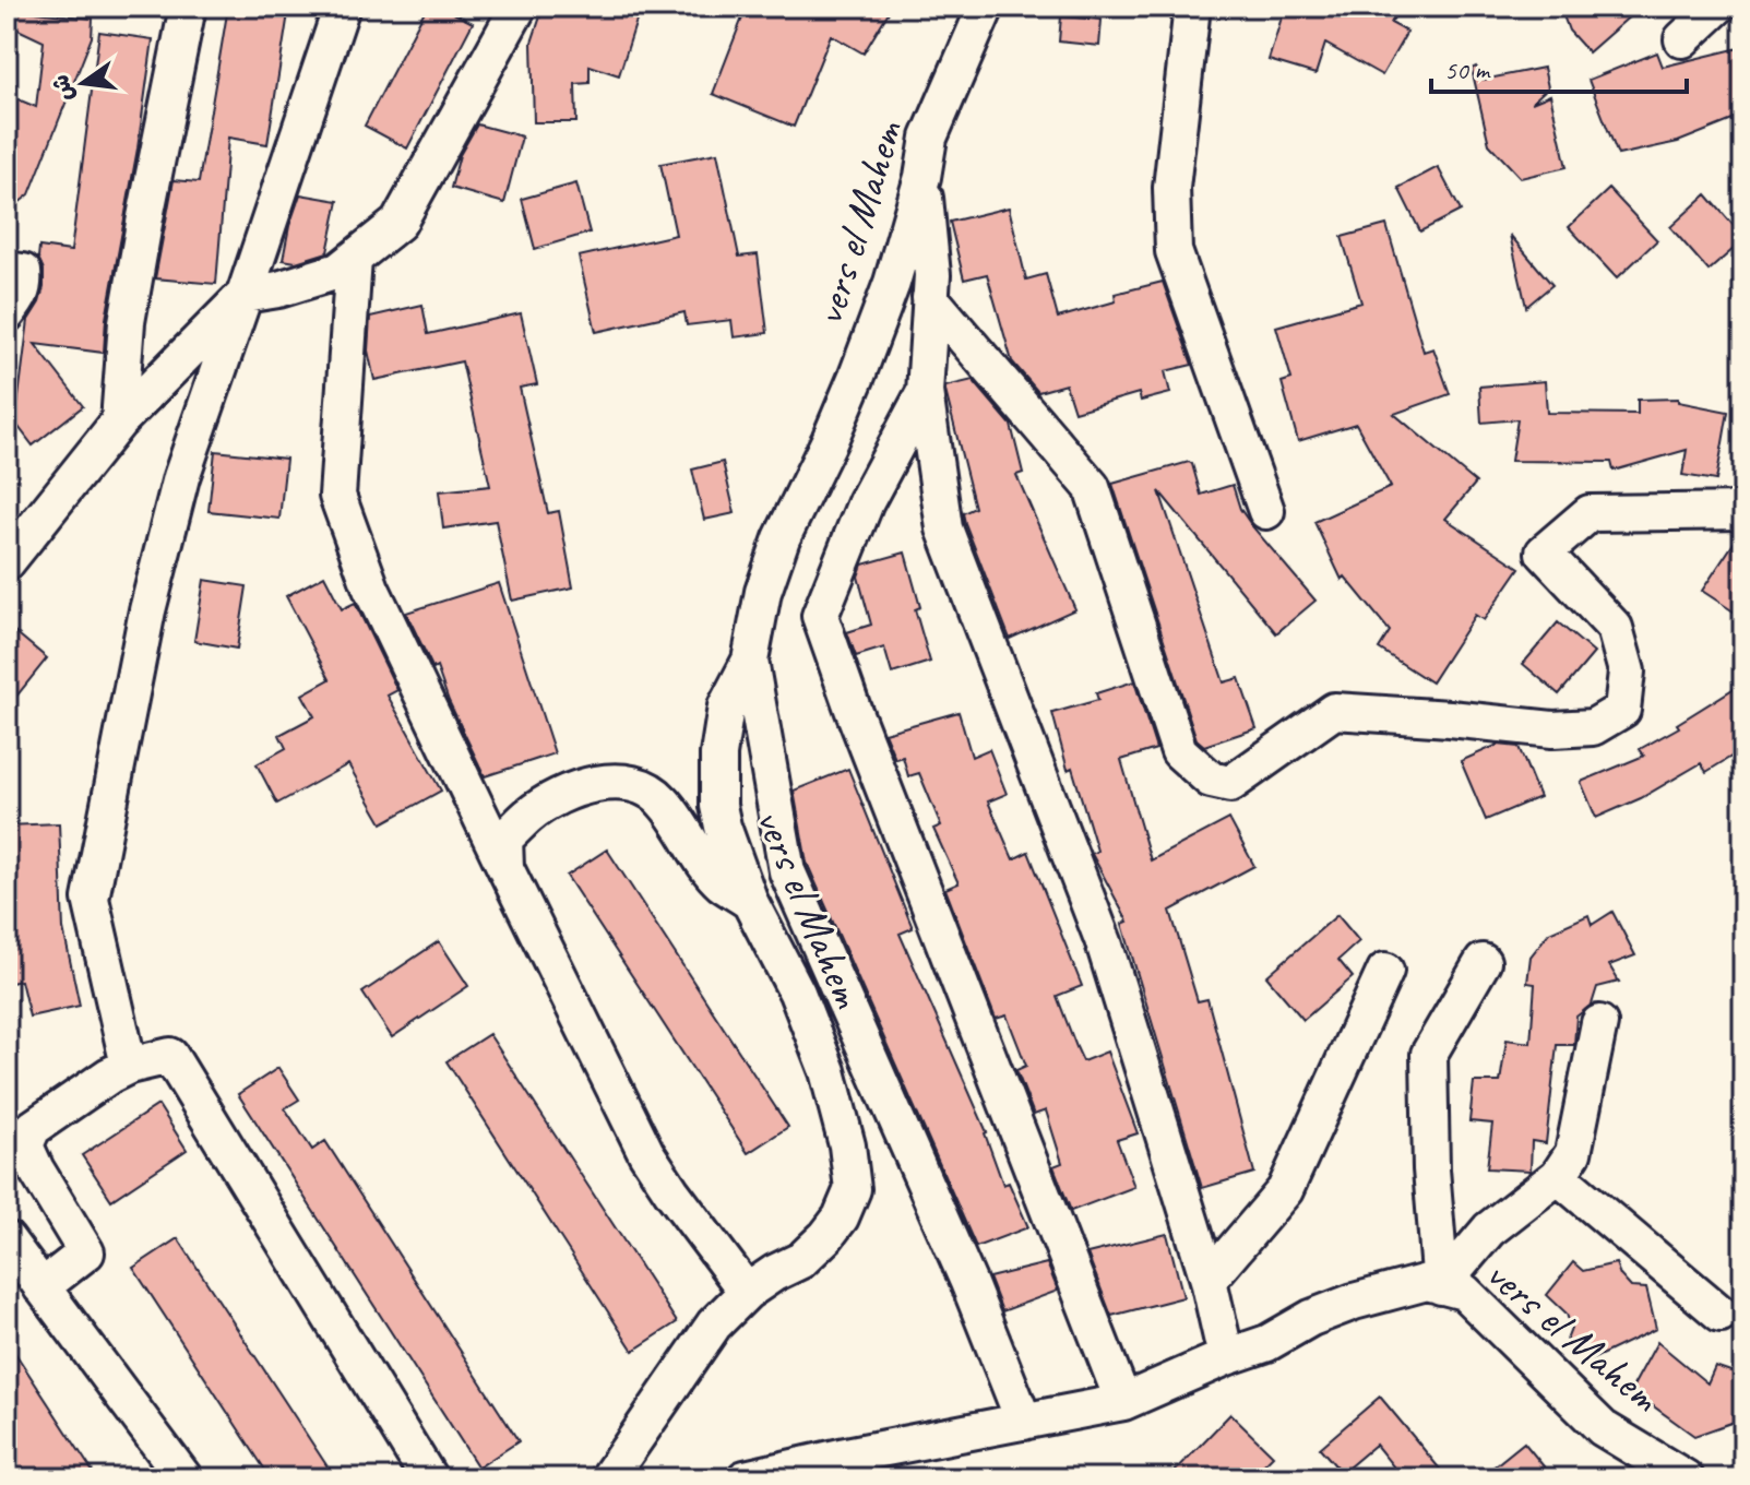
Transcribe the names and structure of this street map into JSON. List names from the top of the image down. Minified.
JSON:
{"streets":{"street":["vers el Mahem"]},"scale_bar":"50 m","north":"left"}
